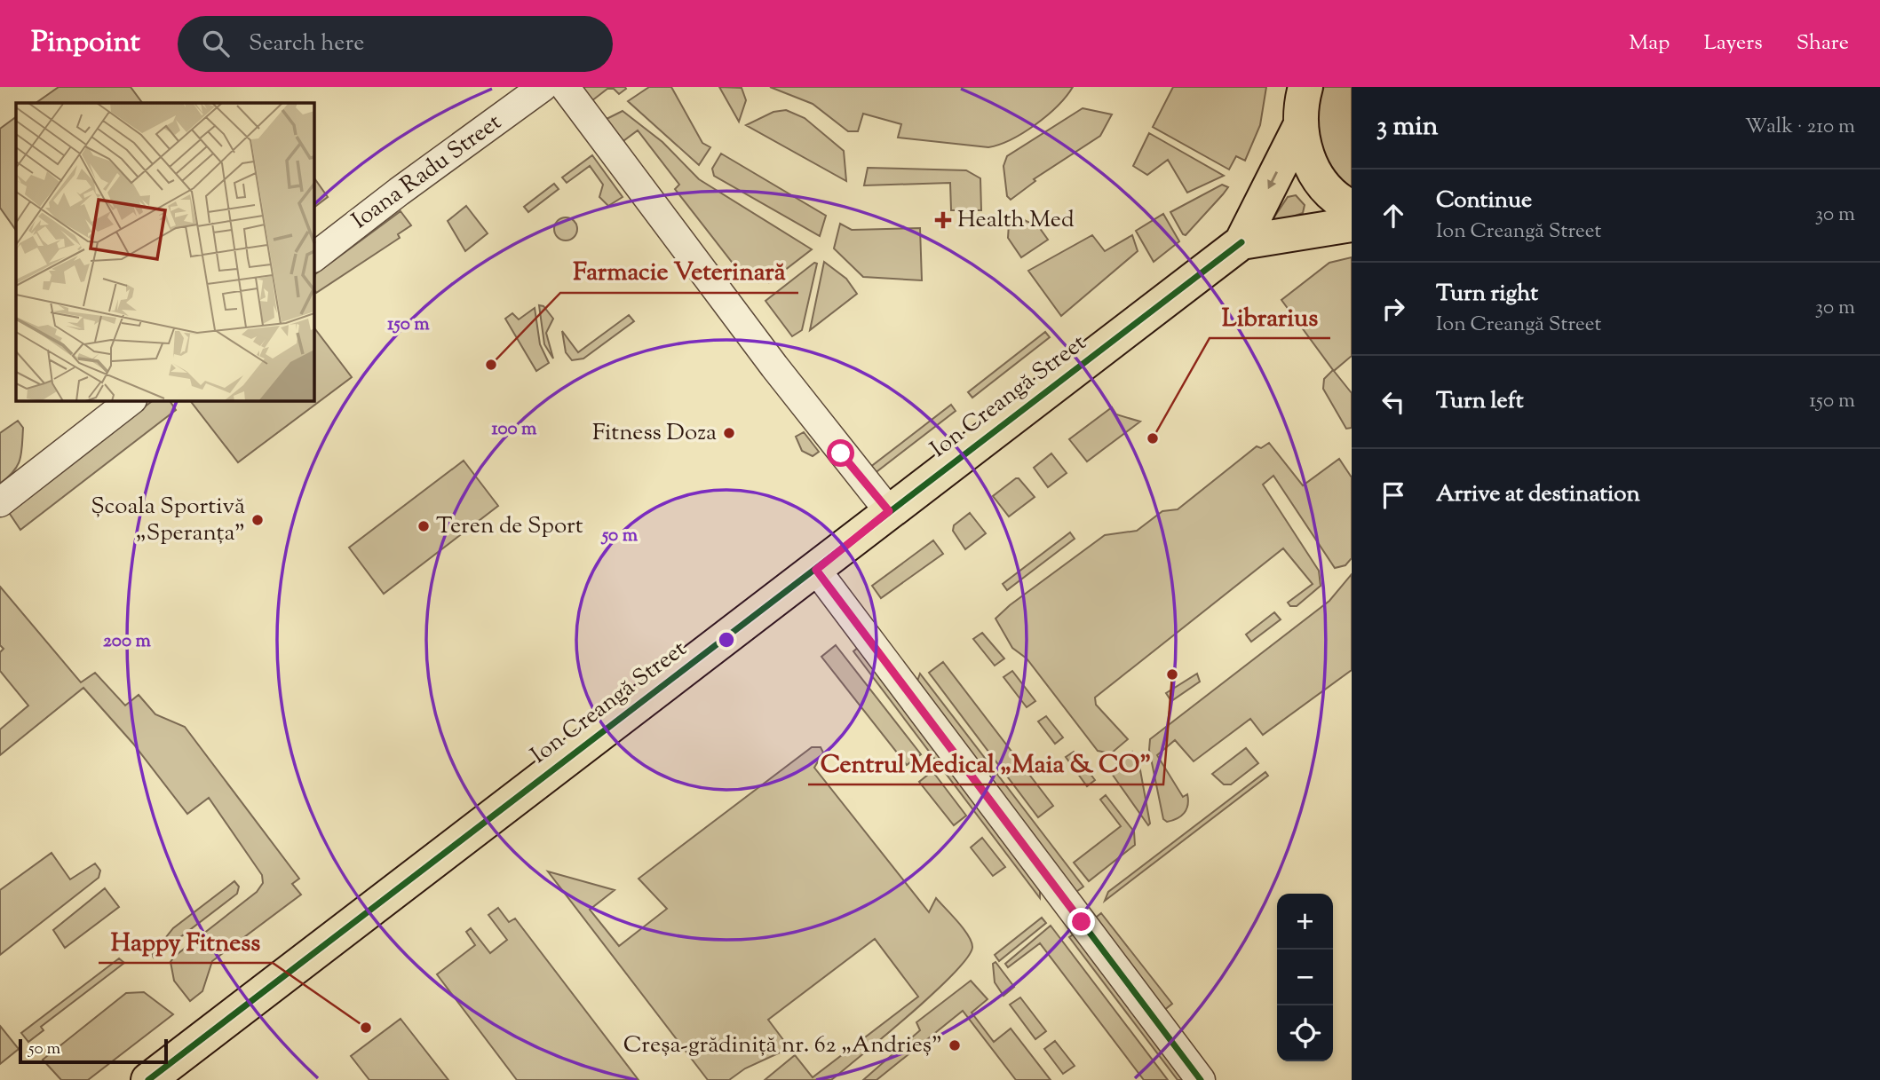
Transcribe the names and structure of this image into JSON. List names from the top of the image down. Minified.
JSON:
{"streets":{"main road":["Ion Creangă Street"],"street":["Ioana Radu Street"]},"places":{"health":["Health Med"],"other":["Farmacie Veterinară","Fitness Doza","Librarius","Școala Sportivă „Speranța”","Teren de Sport","Centrul Medical „Maia & CO”","Happy Fitness","Creșa-grădiniță nr. 62 „Andrieș”"]},"scale_bar":"50 m","page":{"header":"Pinpoint","search":"Search here","nav":["Map","Layers","Share"],"heading":["3 min","Walk · 210 m"],"list":[["Continue","Ion Creangă Street","30 m"],["Turn right","Ion Creangă Street","30 m"],["Turn left","150 m"],"Arrive at destination"],"map_buttons":["+","−"],"scale":"50 m"},"rings":["150 m","100 m","50 m","200 m"]}
